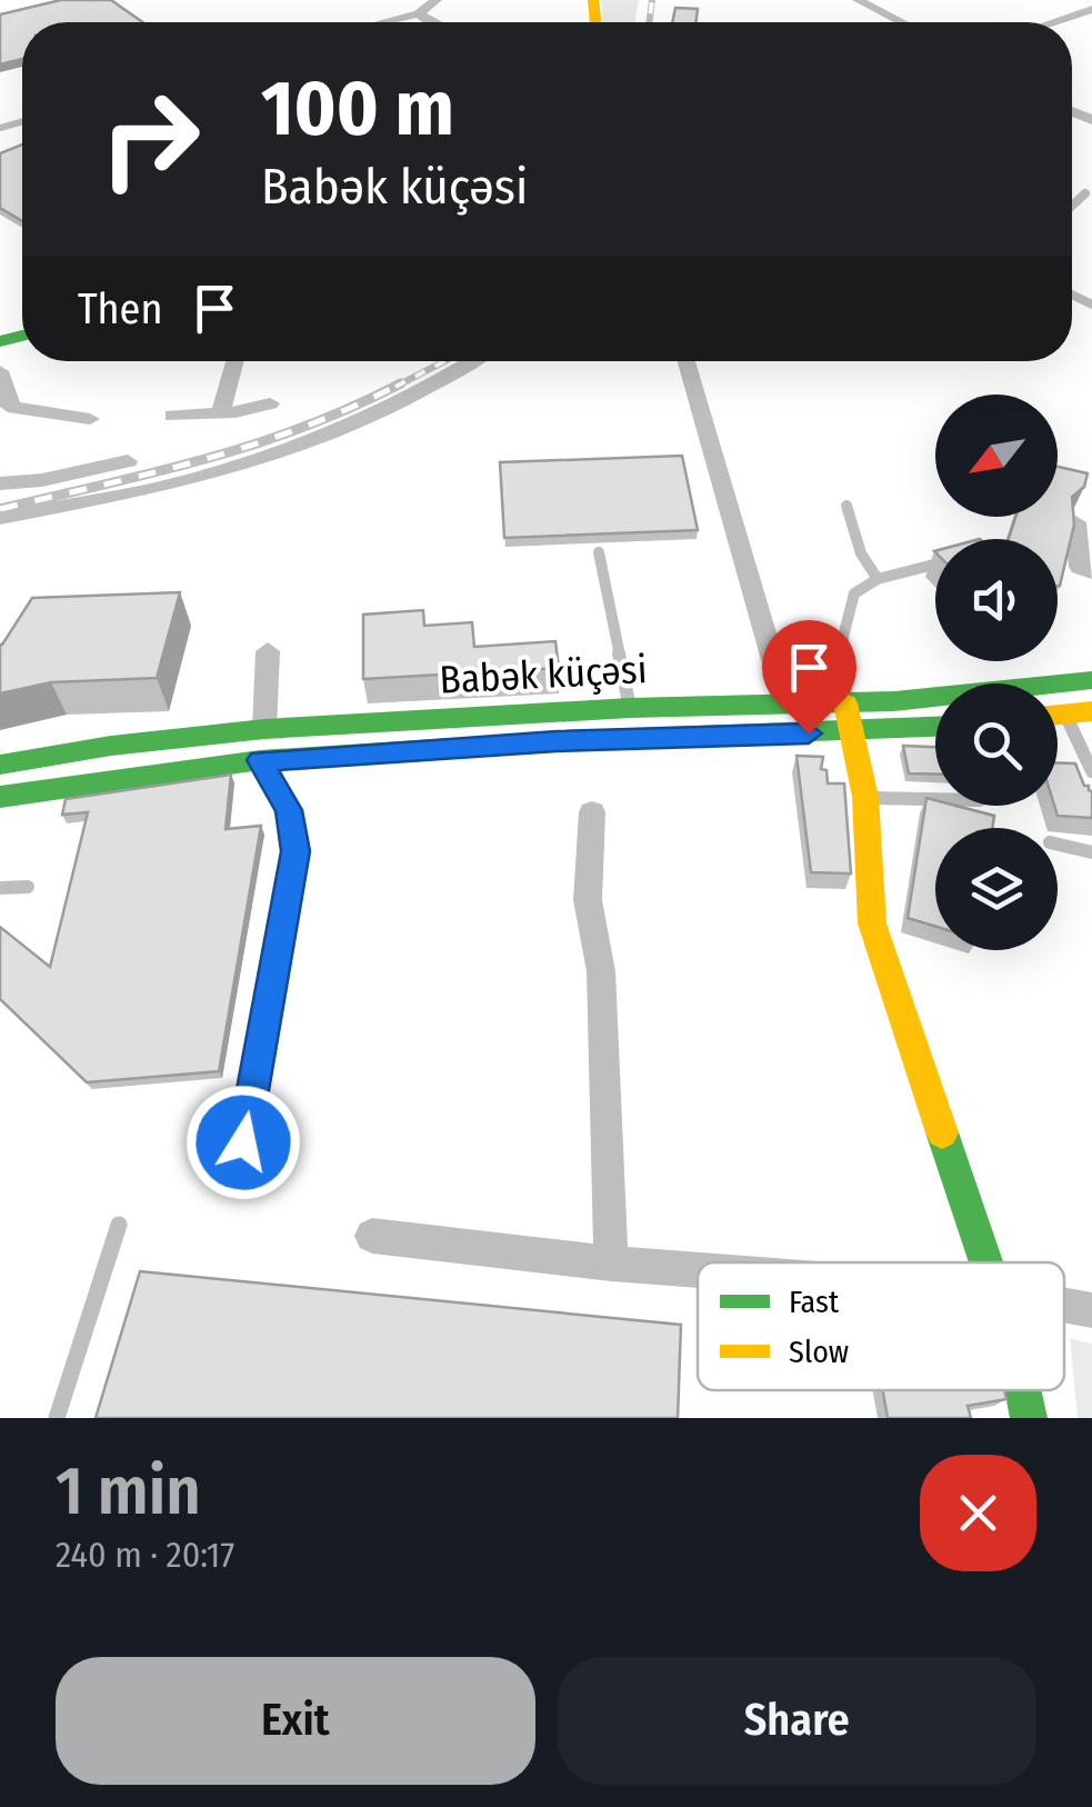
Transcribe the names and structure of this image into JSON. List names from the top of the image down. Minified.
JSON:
{"streets":{"main road":["Babək küçəsi"]},"legend":["Fast","Slow"],"north":"bottom left","page":{"turn":["100 m","Babək küçəsi"],"then":"Then","heading":["1 min","240 m · 20:17"],"buttons":["Exit","Share"]}}
